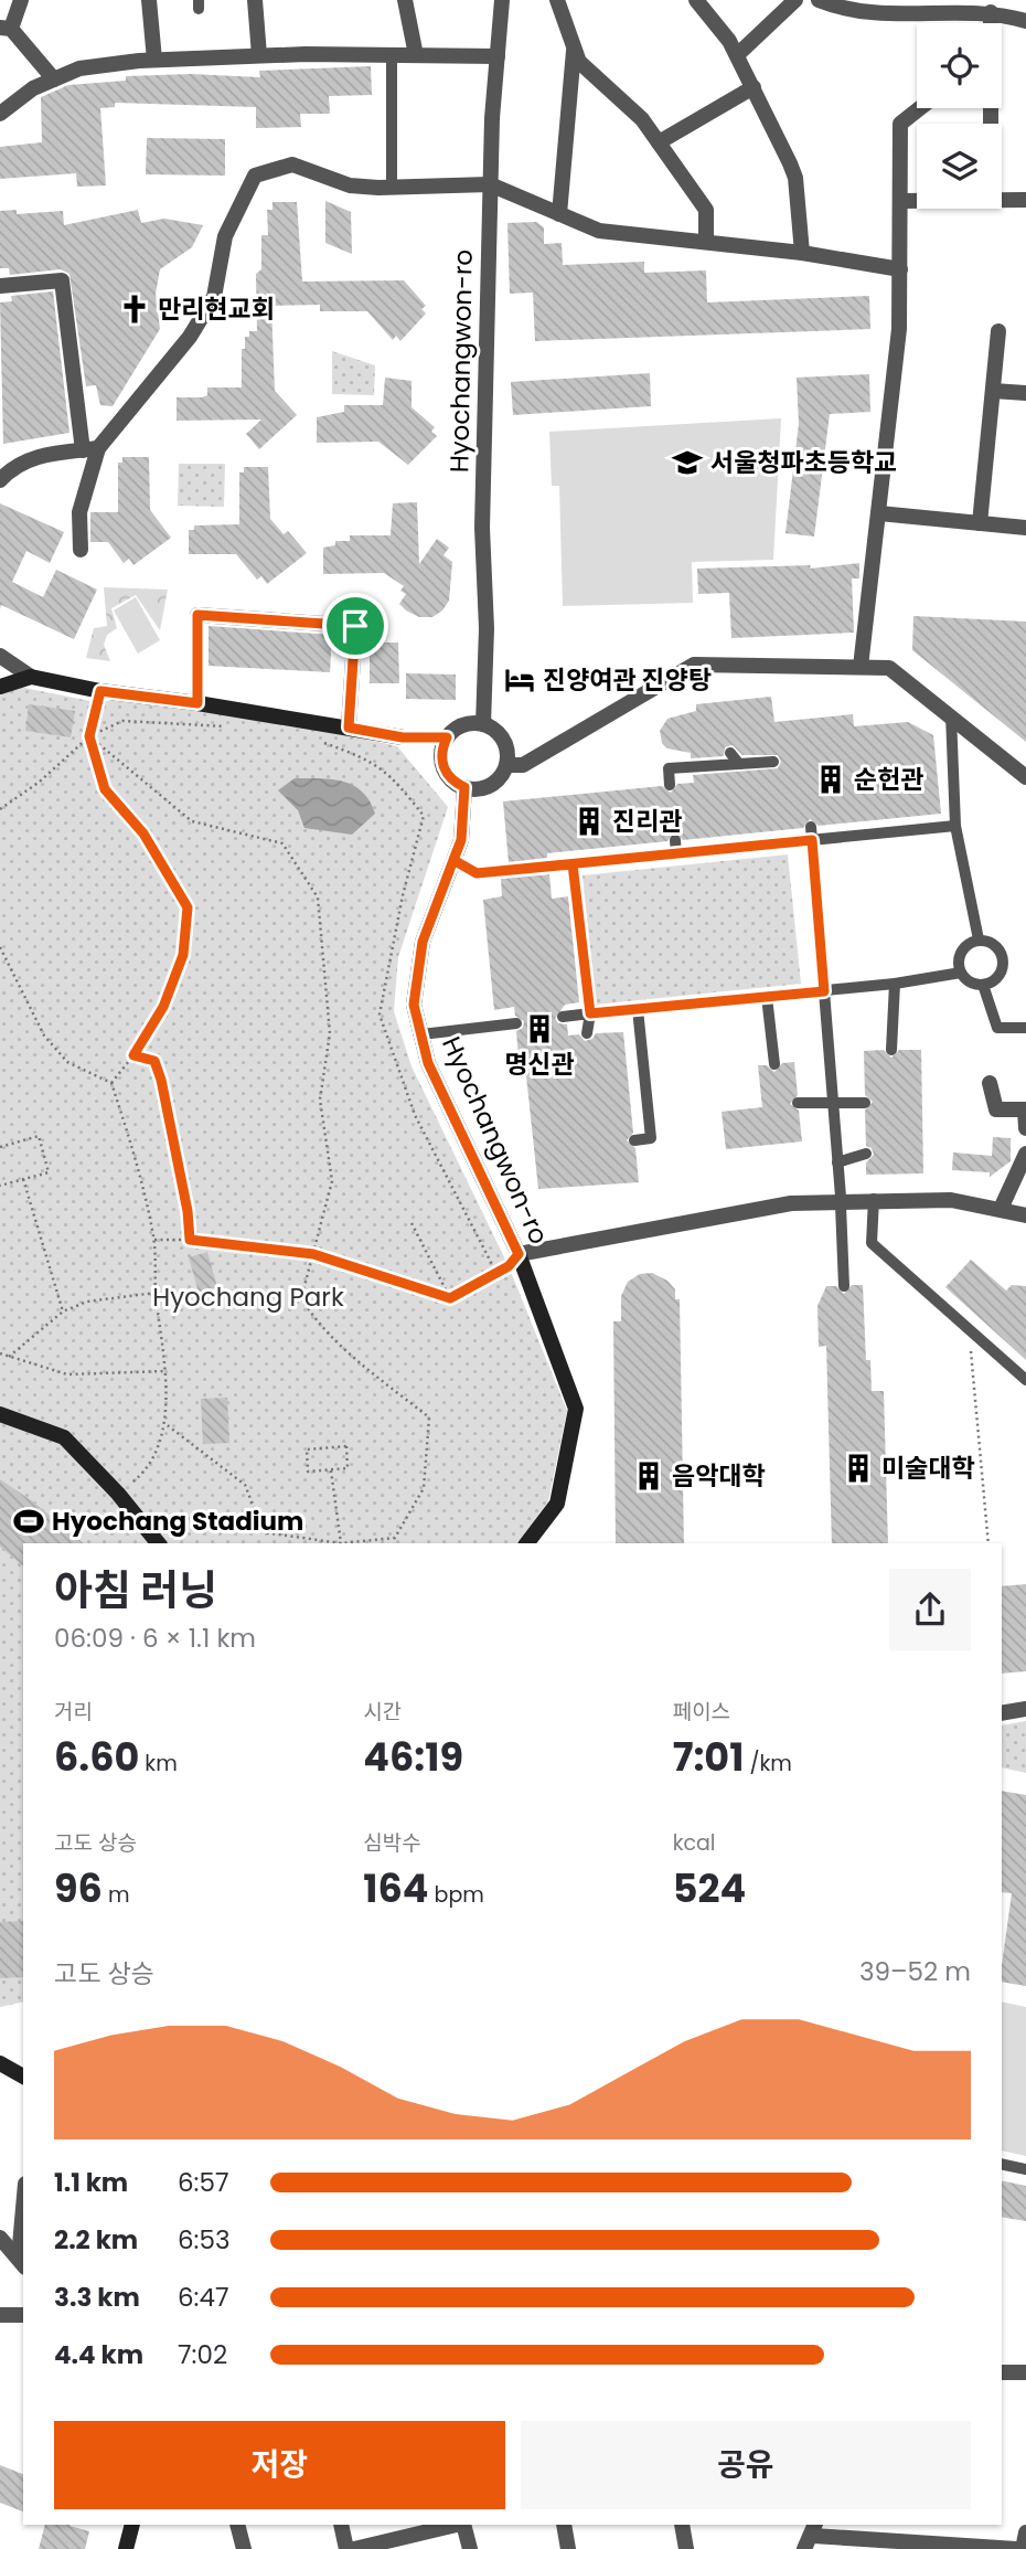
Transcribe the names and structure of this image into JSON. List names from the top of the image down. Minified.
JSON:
{"streets":{"street":["Hyochangwon-ro"]},"parks":["Hyochang Park"],"places":{"church":["만리현교회"],"school or university":["서울청파초등학교"],"hotel":["진양여관 진양탕"],"building":["순헌관","진리관","명신관","미술대학","음악대학"],"sports":["Hyochang Stadium"]},"page":{"heading":["아침 러닝","06:09 · 6 × 1.1 km"],"stats":[["거리","6.60 km"],["시간","46:19"],["페이스","7:01 /km"],["고도 상승","96 m"],["심박수","164 bpm"],["kcal","524"]],"chart":["고도 상승","39–52 m"],"list":[{"name":"1.1 km","note":"6:57"},{"name":"2.2 km","note":"6:53"},{"name":"3.3 km","note":"6:47"},{"name":"4.4 km","note":"7:02"}],"buttons":["저장","공유"]}}
